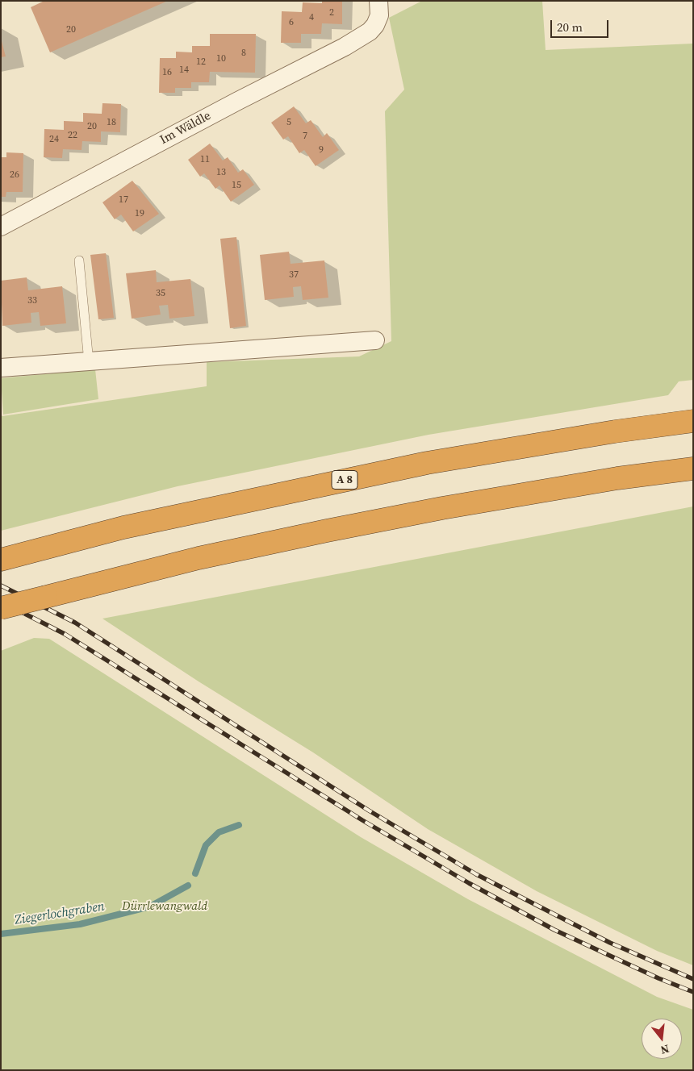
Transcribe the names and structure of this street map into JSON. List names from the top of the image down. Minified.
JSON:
{"streets":{"highway":["A 8"],"street":["Im Wäldle"]},"water":["Ziegerlochgraben"],"parks":["Dürrlewangwald"],"house_numbers":["2","4","6","20","8","10","12","14","16","18","5","20","22","7","24","9","11","13","26","15","17","19","37","35","33"],"scale_bar":"20 m","north":"bottom"}
